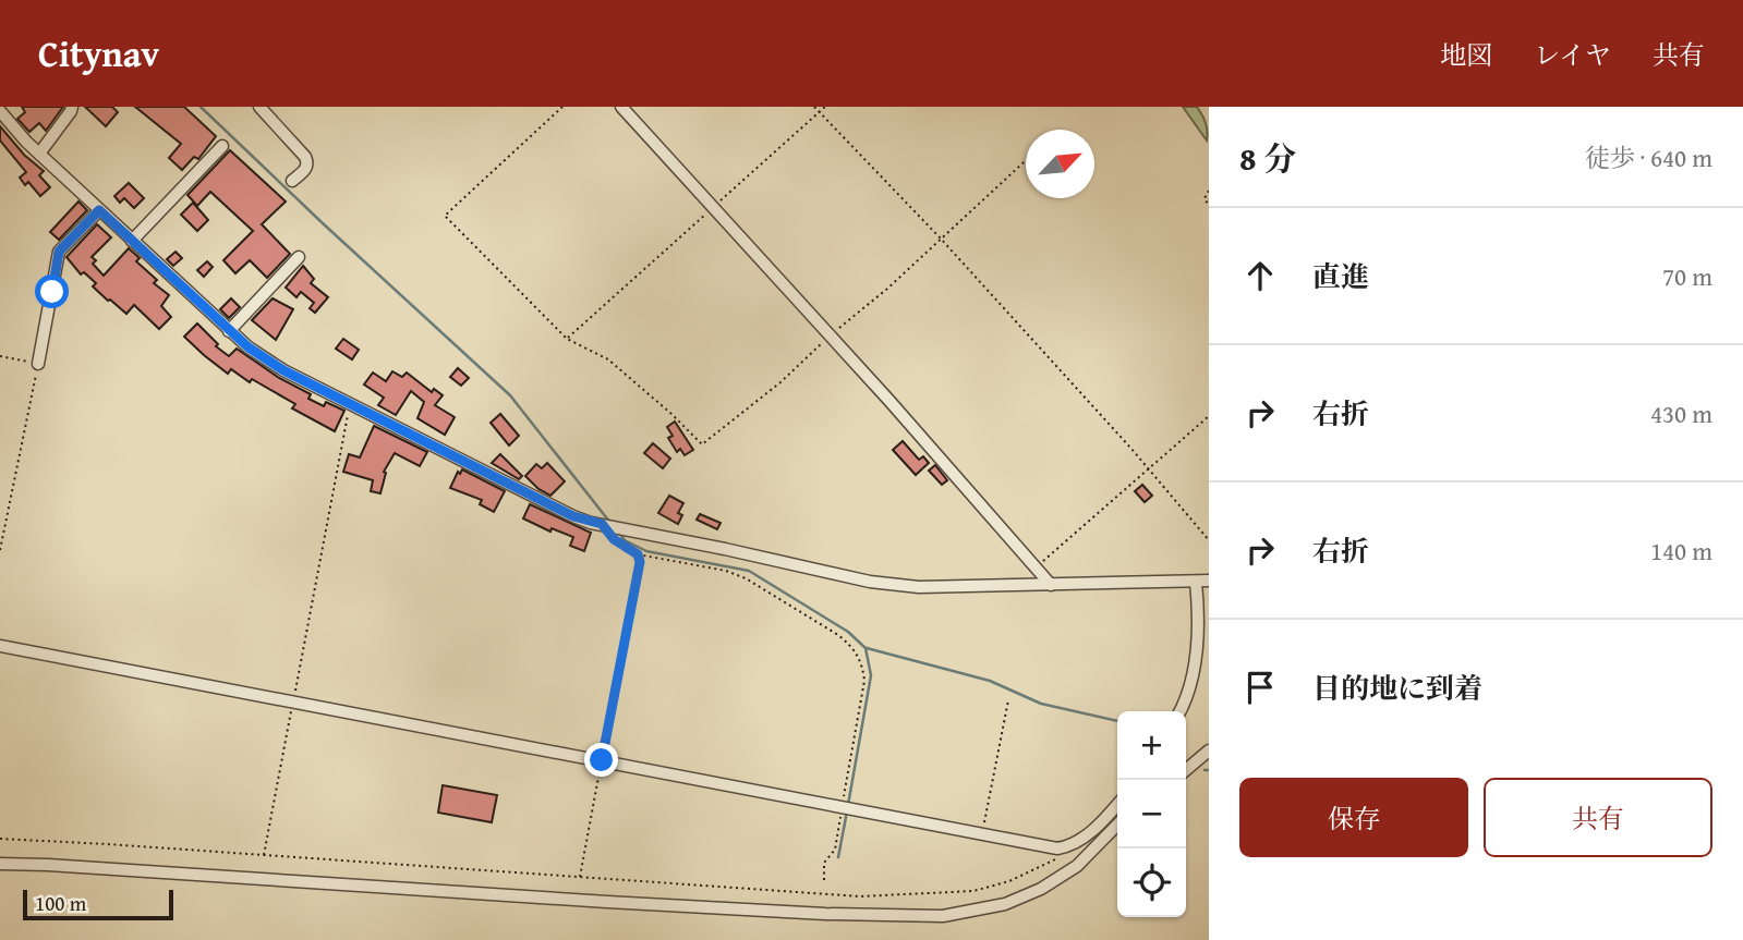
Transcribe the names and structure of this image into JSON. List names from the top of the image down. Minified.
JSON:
{"scale_bar":"100 m","north":"top right","page":{"header":"Citynav","nav":["地図","レイヤ","共有"],"heading":["8 分","徒歩 · 640 m"],"list":[["直進","70 m"],["右折","430 m"],["右折","140 m"],"目的地に到着"],"map_buttons":["+","−"],"buttons":["保存","共有"],"scale":"100 m"}}
